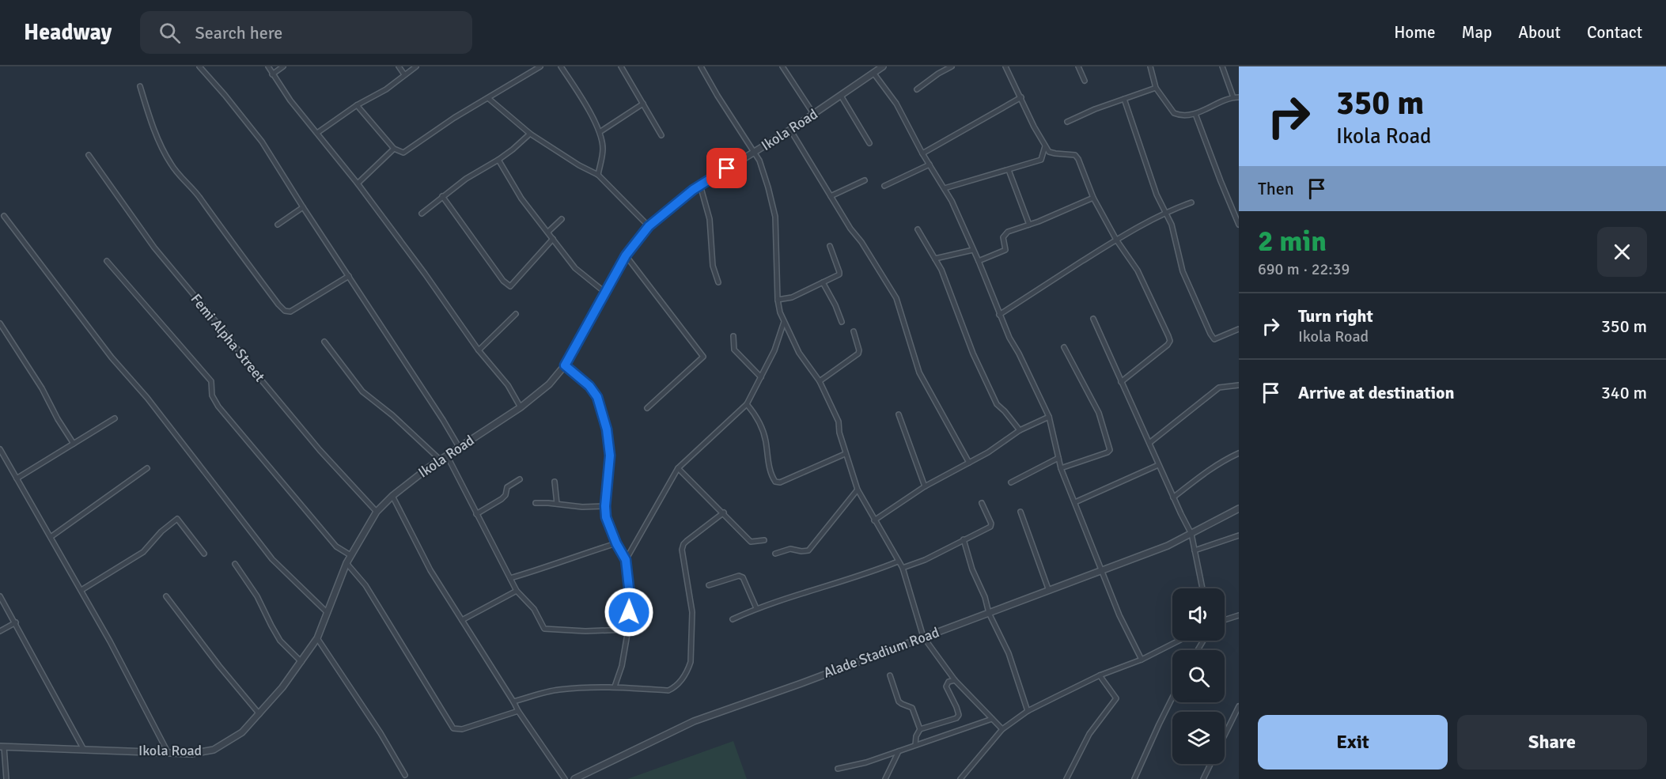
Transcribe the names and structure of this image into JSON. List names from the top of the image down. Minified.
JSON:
{"streets":{"street":["Ikola Road","Femi Alpha Street","Alade Stadium Road"]},"crossings":[["Ikola Road","Femi Alpha Street"]],"page":{"header":"Headway","search":"Search here","nav":["Home","Map","About","Contact"],"turn":["350 m","Ikola Road"],"then":"Then","heading":["2 min","690 m · 22:39"],"list":[{"name":"Turn right","note":"Ikola Road","value":"350 m"},{"name":"Arrive at destination","value":"340 m"}],"buttons":["Exit","Share"]}}
